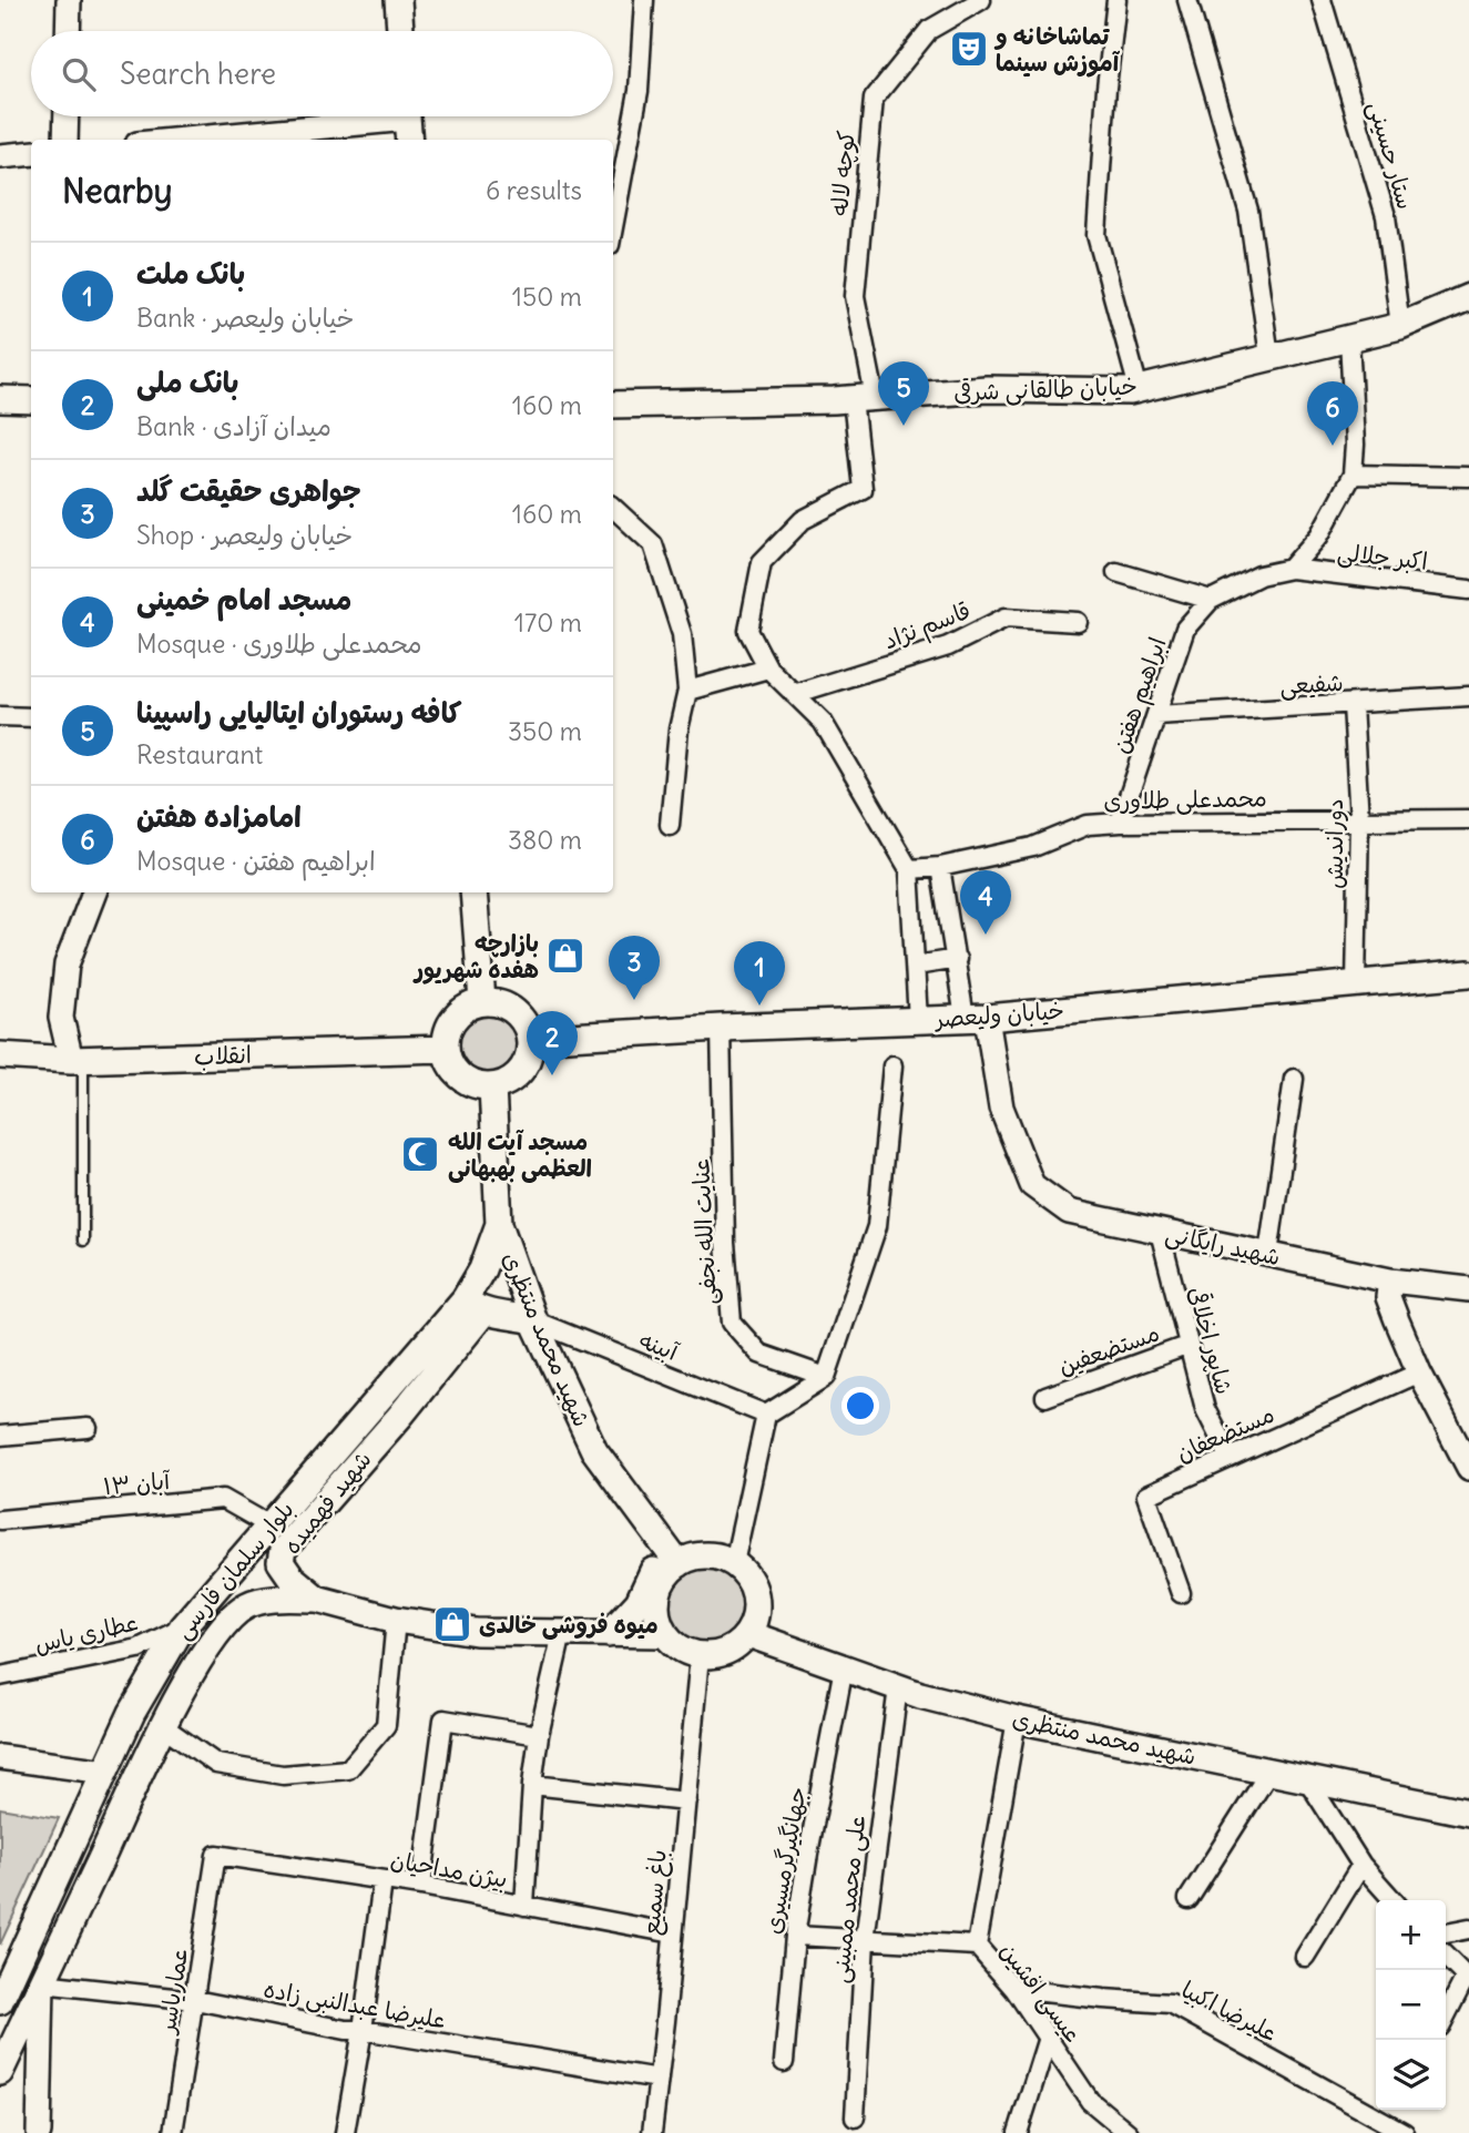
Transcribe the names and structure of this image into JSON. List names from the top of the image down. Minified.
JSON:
{"streets":{"main road":["خیابان طالقانی شرقی","خیابان ولیعصر","انقلاب","شهید محمد منتظری","شهید فهمیده","بلوار سلمان فارسی"],"street":["ستار حسینی","کوچه لاله","اکبر جلالی","قاسم نژاد","شفیعی","ابراهیم هفتن","محمدعلی طلاوری","دوراندیش","عنایت الله نجفی","شهید رایگانی","شاپور اخلاقی","آبینه","مستضعفین","مستضعفان","۱۳ آبان","عطاری یاس","جهانگیرگرمسیری","بیژن مداحیان","باغ سمیع","علی محمد ممبینی","عماریاسر","عیسی افشین","علیرضا عبدالنبی زاده","علیرضا اکبیا"]},"crossings":[["ستار حسینی","خیابان طالقانی شرقی"],["کوچه لاله","خیابان طالقانی شرقی"],["اکبر جلالی","ابراهیم هفتن"],["شفیعی","ابراهیم هفتن"],["شفیعی","دوراندیش"],["ابراهیم هفتن","محمدعلی طلاوری"],["محمدعلی طلاوری","دوراندیش"],["دوراندیش","خیابان ولیعصر"],["خیابان ولیعصر","انقلاب"],["خیابان ولیعصر","عنایت الله نجفی"],["خیابان ولیعصر","شهید رایگانی"],["خیابان ولیعصر","شهید محمد منتظری"],["انقلاب","شهید محمد منتظری"],["شهید رایگانی","شاپور اخلاقی"],["شهید محمد منتظری","آبینه"],["شهید محمد منتظری","شهید فهمیده"],["شهید محمد منتظری","جهانگیرگرمسیری"],["شهید محمد منتظری","باغ سمیع"],["شهید محمد منتظری","علی محمد ممبینی"],["شهید محمد منتظری","عیسی افشین"],["شاپور اخلاقی","مستضعفین"],["شاپور اخلاقی","مستضعفان"],["۱۳ آبان","بلوار سلمان فارسی"],["شهید فهمیده","بلوار سلمان فارسی"],["شهید فهمیده","باغ سمیع"],["بلوار سلمان فارسی","عطاری یاس"],["بلوار سلمان فارسی","علیرضا عبدالنبی زاده"],["بیژن مداحیان","باغ سمیع"],["بیژن مداحیان","عماریاسر"],["باغ سمیع","علیرضا عبدالنبی زاده"],["عماریاسر","علیرضا عبدالنبی زاده"],["عیسی افشین","علیرضا اکبیا"]],"places":{"theatre":["تماشاخانه و آموزش سینما"],"shop":["بازارچه هفده شهریور","میوه فروشی خالدی"],"mosque":["مسجد آیت الله العظمی بهبهانی"]},"page":{"search":"Search here","heading":["Nearby","6 results"],"list":[{"mark":"1","name":"بانک ملت","note":"Bank · خیابان ولیعصر","value":"150 m"},{"mark":"2","name":"بانک ملی","note":"Bank · میدان آزادی","value":"160 m"},{"mark":"3","name":"جواهری حقیقت گلد","note":"Shop · خیابان ولیعصر","value":"160 m"},{"mark":"4","name":"مسجد امام خمینی","note":"Mosque · محمدعلی طلاوری","value":"170 m"},{"mark":"5","name":"کافه رستوران ایتالیایی راسپینا","note":"Restaurant","value":"350 m"},{"mark":"6","name":"امامزاده هفتن","note":"Mosque · ابراهیم هفتن","value":"380 m"}],"pins":["5","6","4","3","1","2"],"map_buttons":["+","−"]}}
